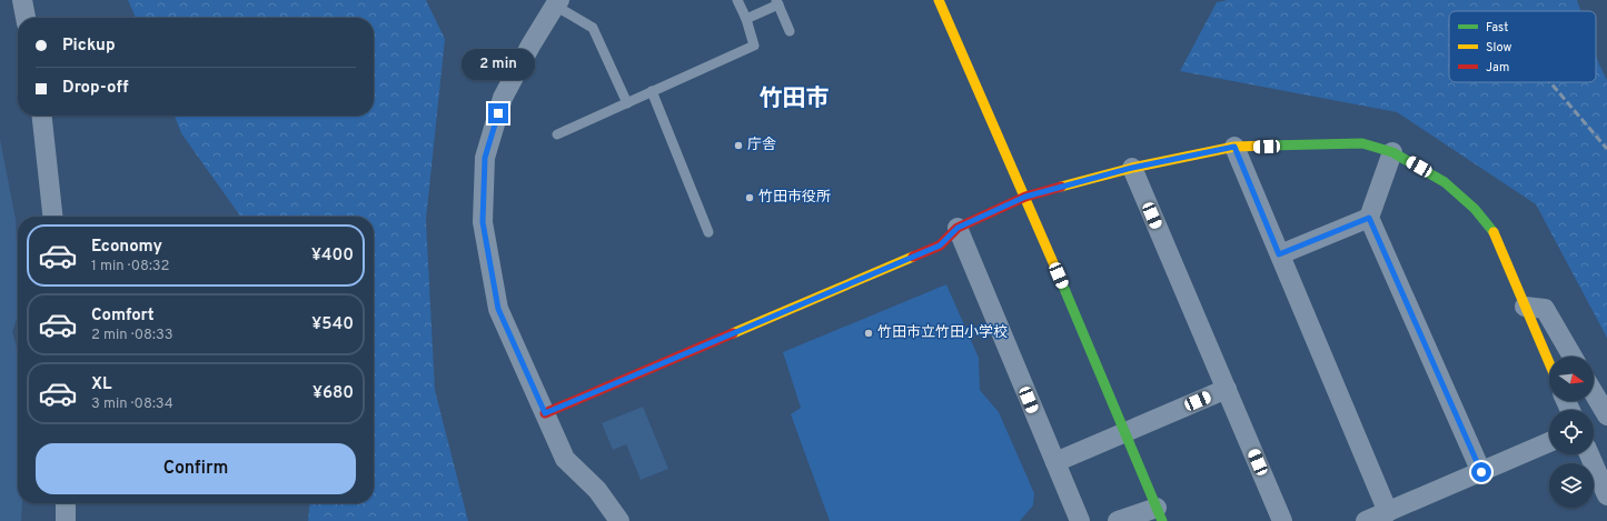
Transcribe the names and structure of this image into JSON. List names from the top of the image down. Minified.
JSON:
{"districts":["竹田市"],"places":["庁舎","竹田市役所","竹田市立竹田小学校"],"legend":["Fast","Slow","Jam"],"north":"right","page":{"banner":["Pickup","Drop-off"],"bubble":"2 min","list":[{"name":"Economy","note":"1 min · 08:32","value":"¥400"},{"name":"Comfort","note":"2 min · 08:33","value":"¥540"},{"name":"XL","note":"3 min · 08:34","value":"¥680"}],"buttons":"Confirm"}}
